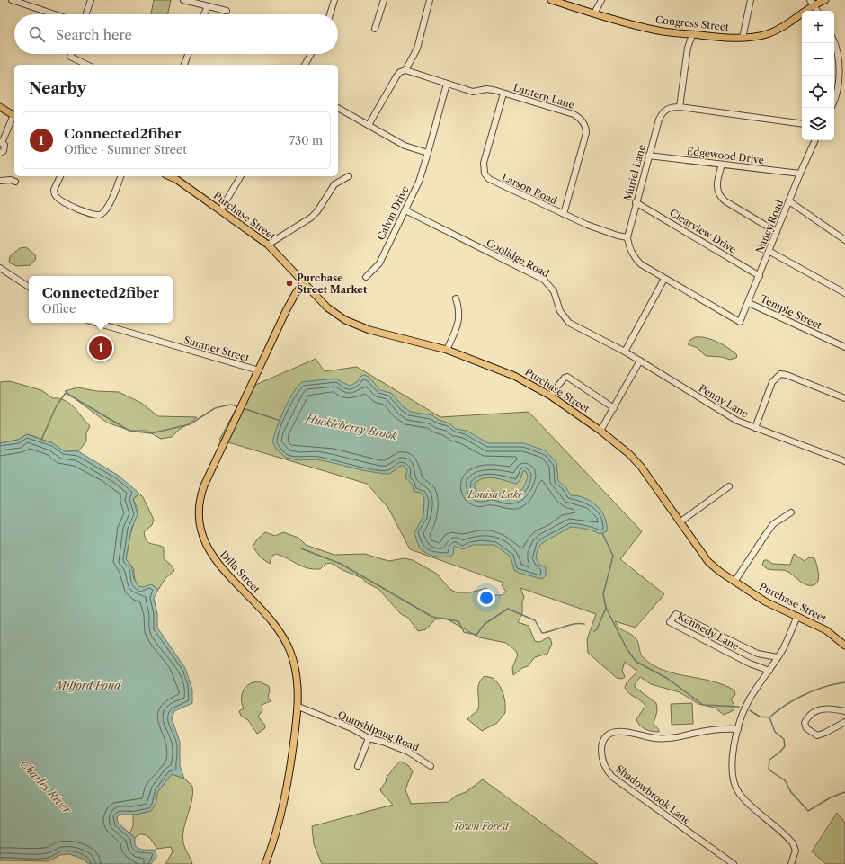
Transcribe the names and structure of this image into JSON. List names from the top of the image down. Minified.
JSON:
{"streets":{"main road":["Congress Street","Purchase Street","Dilla Street"],"street":["Lantern Lane","Edgewood Drive","Muriel Lane","Larson Road","Calvin Drive","Nancy Road","Clearview Drive","Coolidge Road","Temple Street","Sumner Street","Penny Lane","Kennedy Lane","Quinshipaug Road","Shadowbrook Lane"]},"crossings":[["Lantern Lane","Larson Road"],["Lantern Lane","Calvin Drive"],["Edgewood Drive","Muriel Lane"],["Edgewood Drive","Nancy Road"],["Muriel Lane","Larson Road"],["Muriel Lane","Nancy Road"],["Muriel Lane","Clearview Drive"],["Calvin Drive","Coolidge Road"],["Purchase Street","Dilla Street"],["Nancy Road","Clearview Drive"],["Nancy Road","Temple Street"],["Coolidge Road","Penny Lane"],["Sumner Street","Dilla Street"],["Dilla Street","Quinshipaug Road"]],"water":["Huckleberry Brook","Milford Pond","Charles River"],"parks":["Louisa Lake","Town Forest"],"places":["Purchase Street Market"],"page":{"map_buttons":["+","−"],"search":"Search here","heading":"Nearby","list":[{"mark":"1","name":"Connected2fiber","note":"Office · Sumner Street","value":"730 m"}],"popup":["Connected2fiber","Office"],"pins":"1"}}
